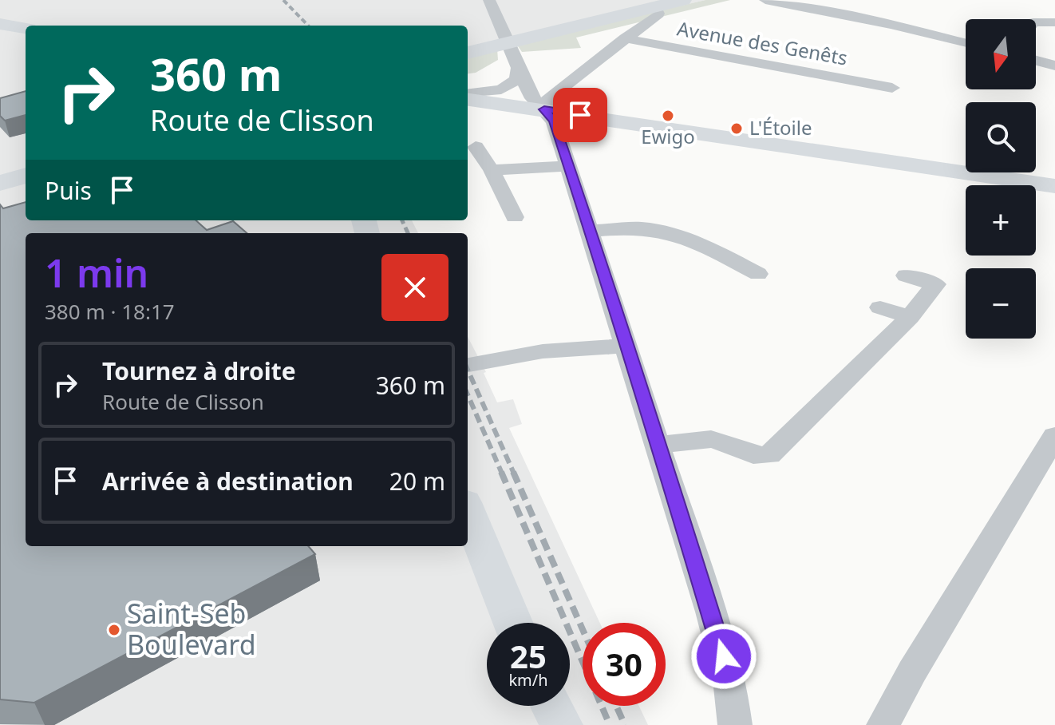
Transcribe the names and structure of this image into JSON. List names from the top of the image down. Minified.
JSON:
{"streets":{"street":["Avenue des Genêts"]},"places":["Ewigo","L'Étoile","Saint-Seb Boulevard"],"north":"bottom","page":{"map_buttons":["+","−"],"turn":["360 m","Route de Clisson"],"then":"Puis","heading":["1 min","380 m · 18:17"],"list":[{"name":"Tournez à droite","note":"Route de Clisson","value":"360 m"},{"name":"Arrivée à destination","value":"20 m"}],"speed":"25 km/h","limit":"30"}}
